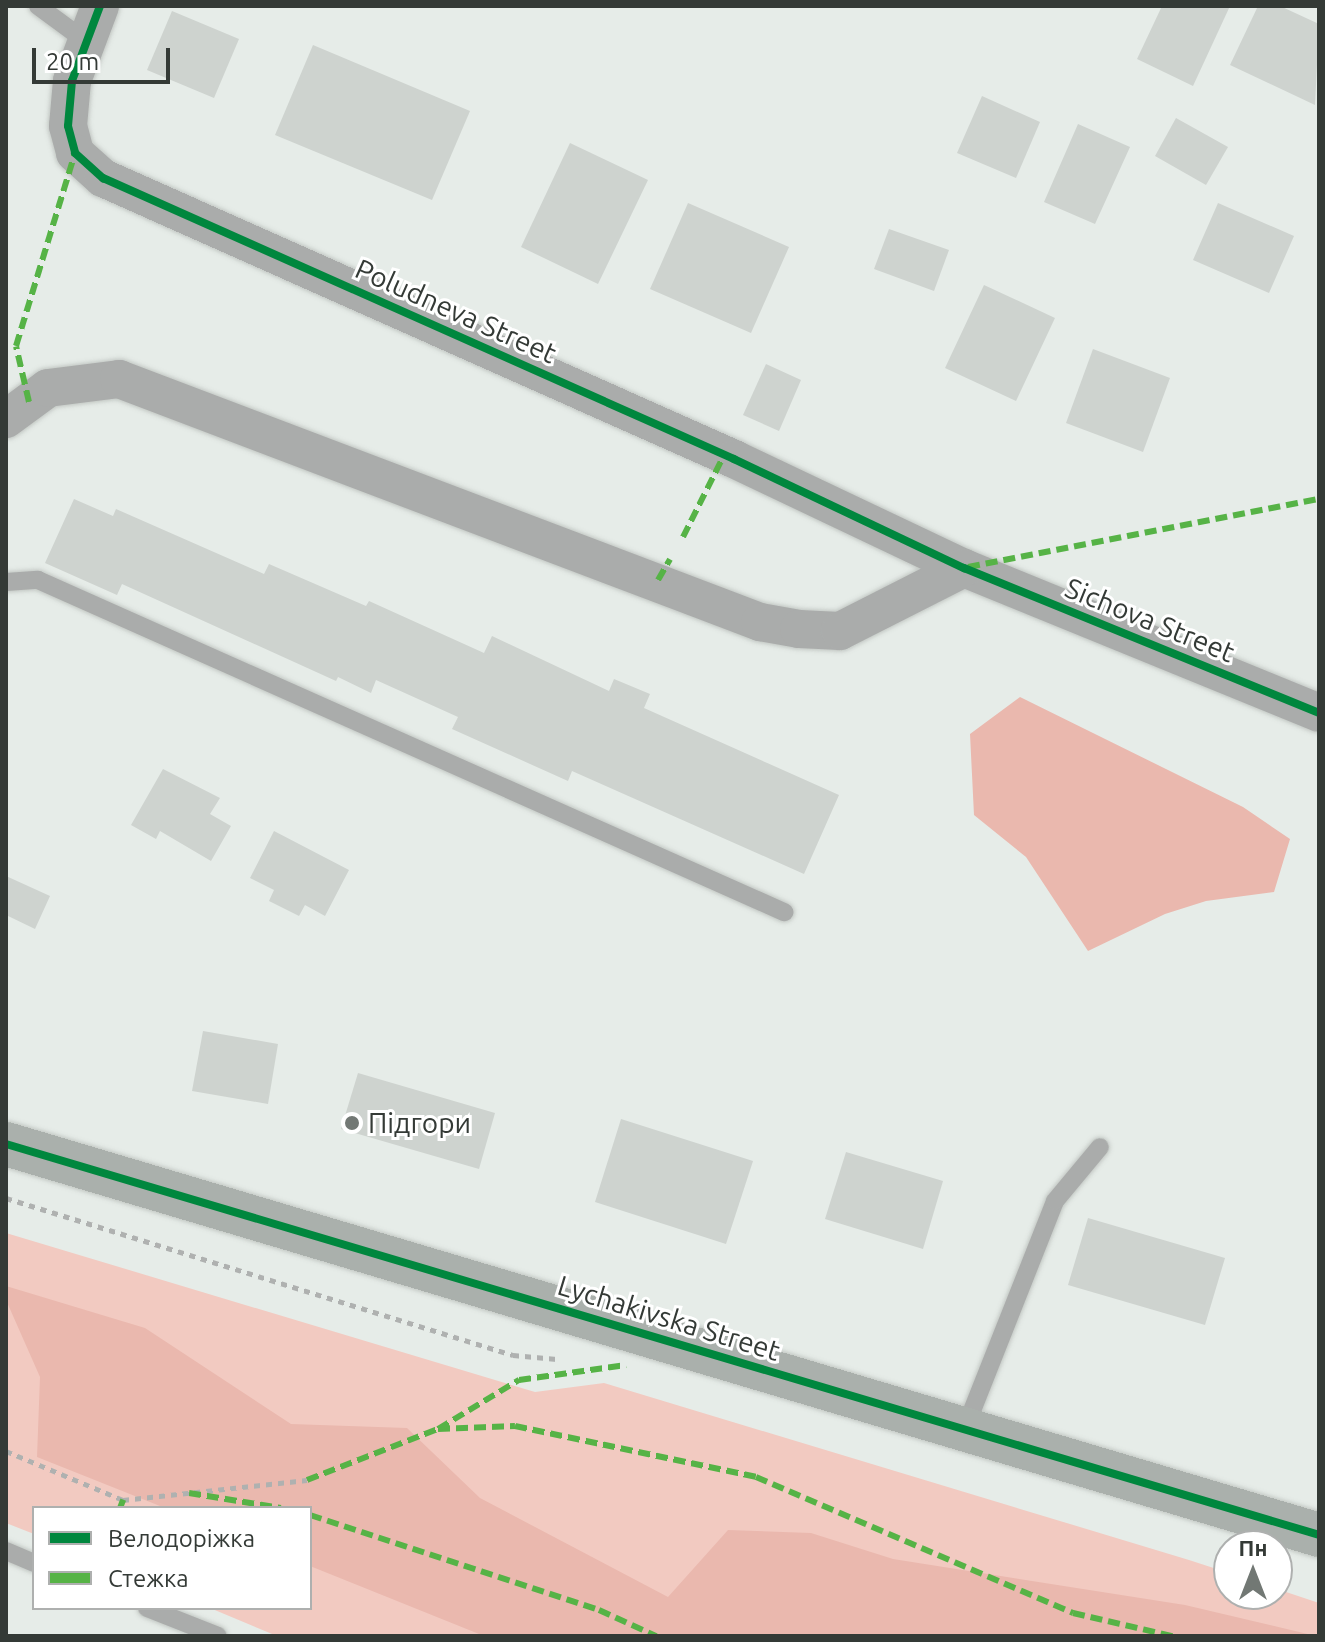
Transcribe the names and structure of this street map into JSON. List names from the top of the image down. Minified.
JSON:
{"streets":{"main road":["Lychakivska Street"],"street":["Poludneva Street","Sichova Street"]},"crossings":[["Poludneva Street","Sichova Street"]],"places":["Підгори"],"legend":["Велодоріжка","Стежка"],"scale_bar":"20 m","north":"top"}
